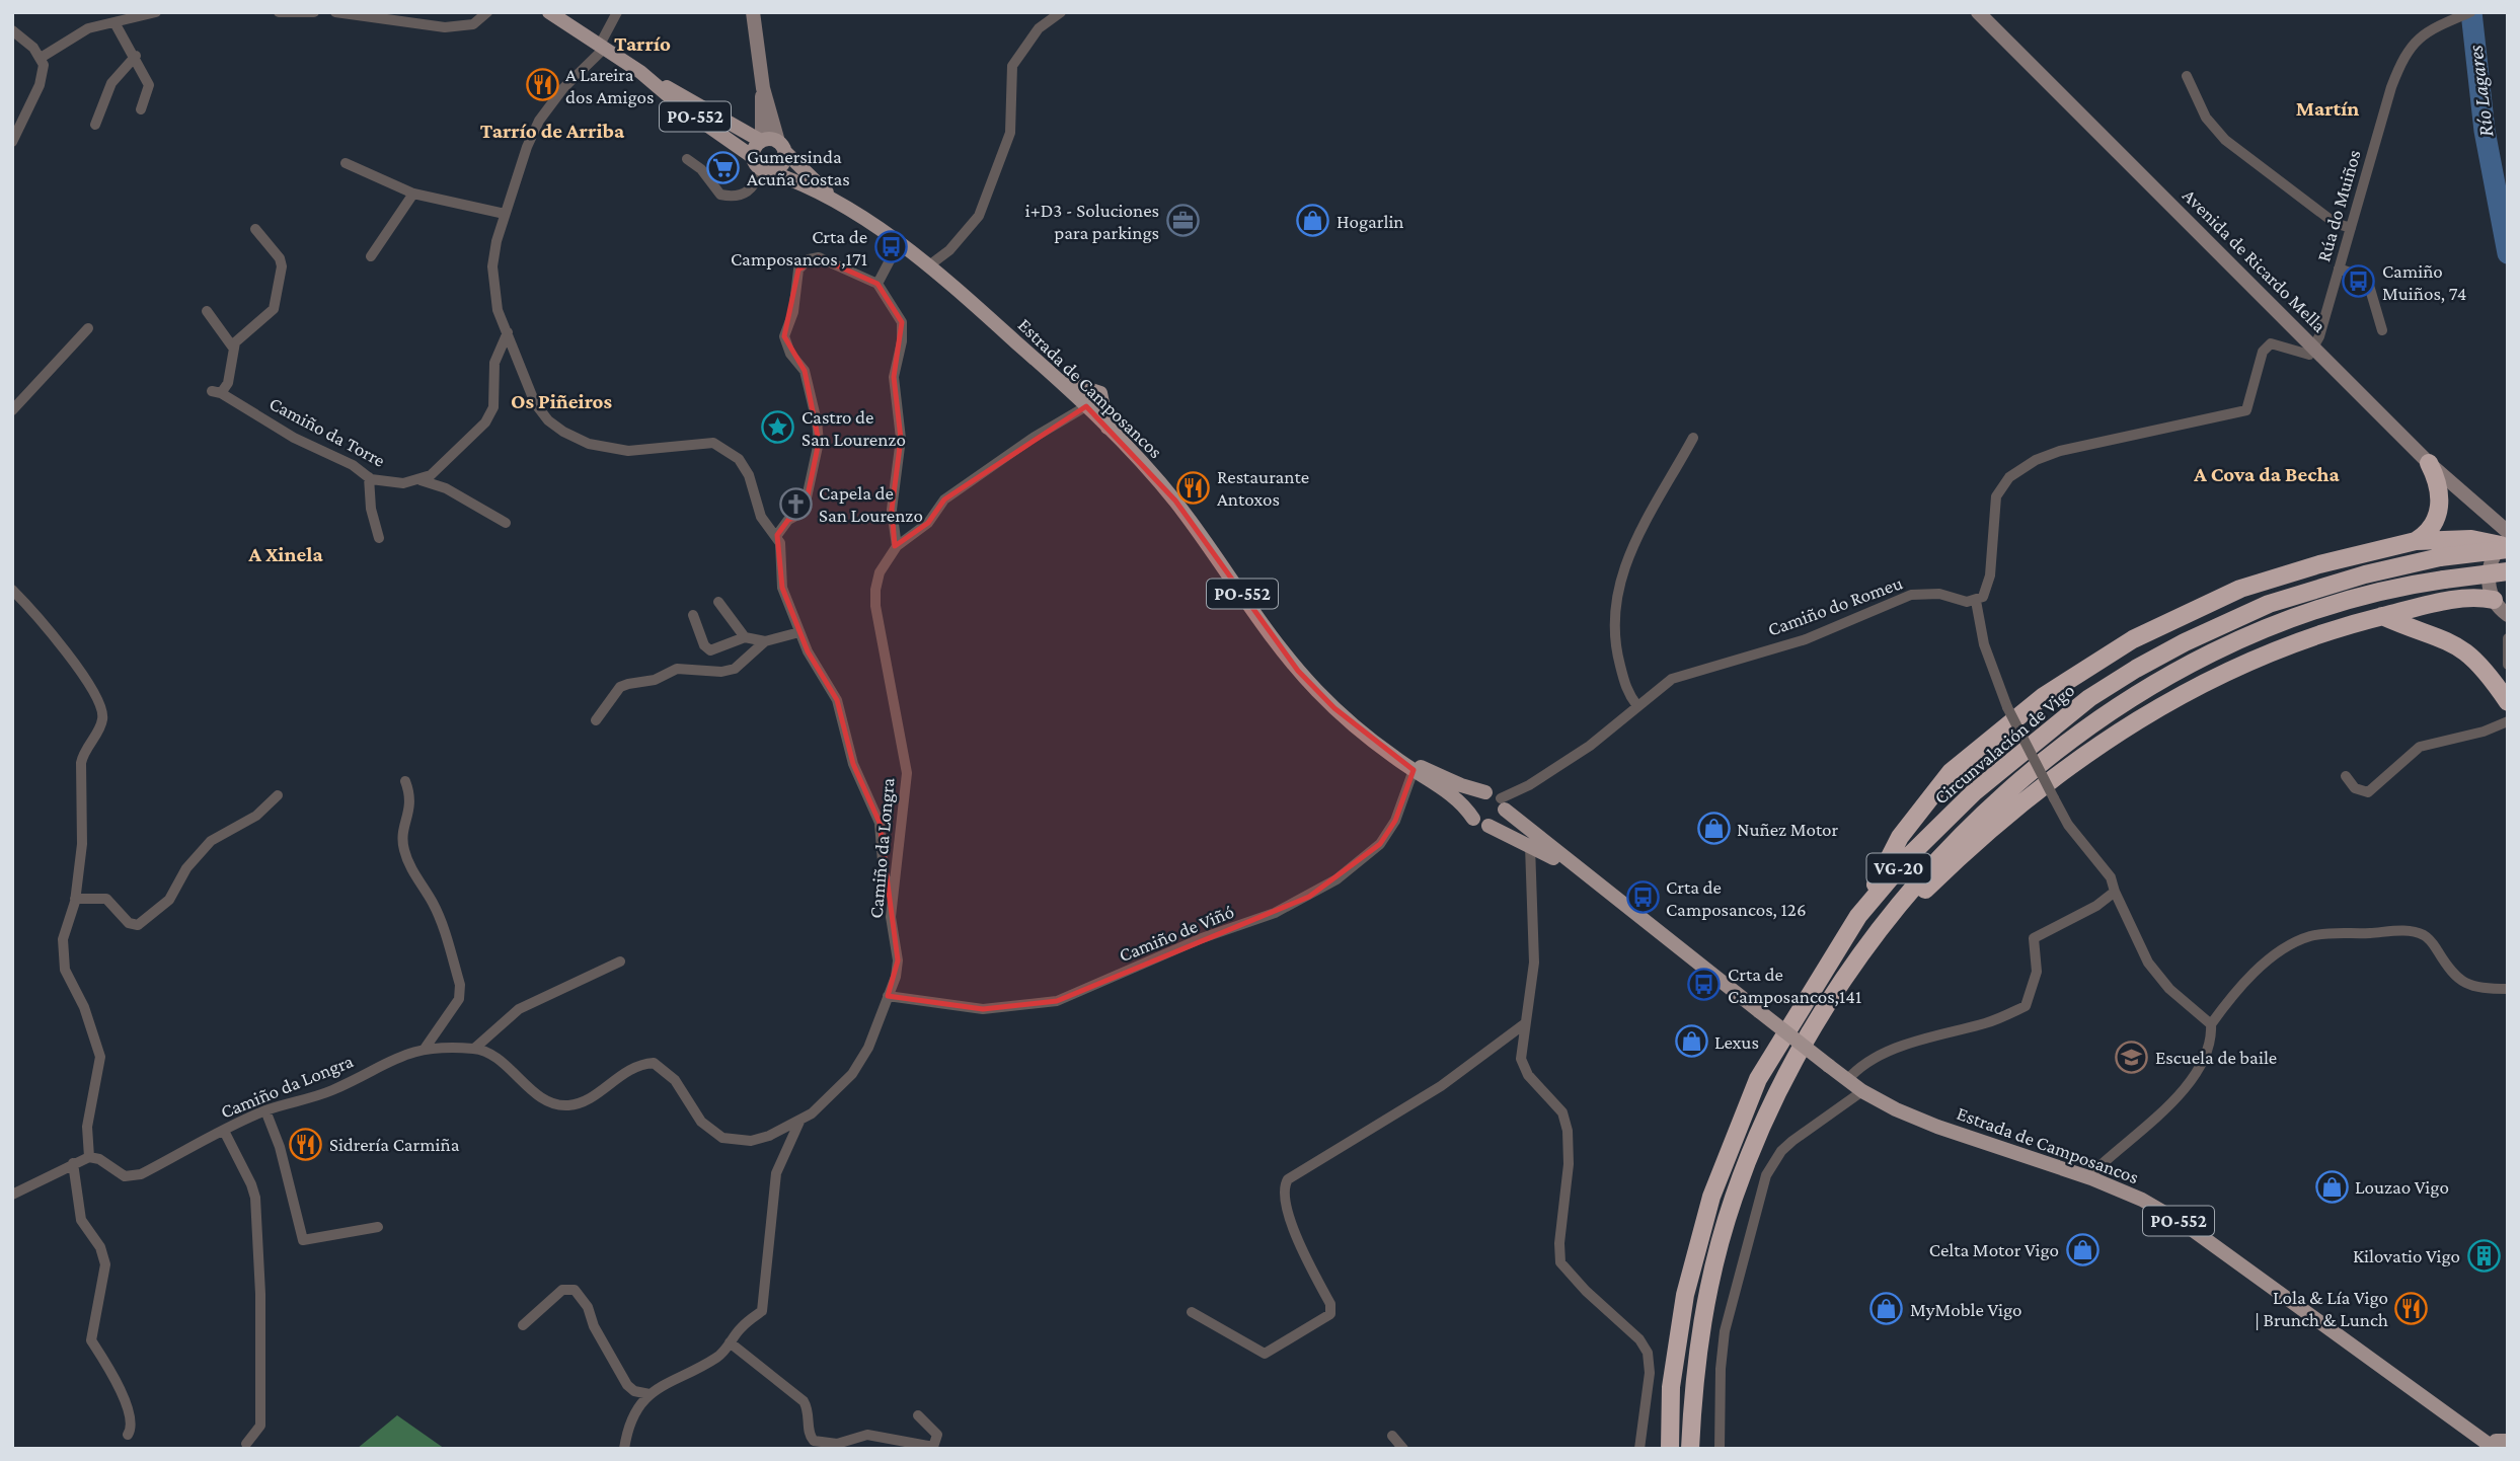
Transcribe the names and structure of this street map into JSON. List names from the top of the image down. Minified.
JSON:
{"streets":{"highway":["Circunvalación de Vigo","VG-20"],"main road":["PO-552","Avenida de Ricardo Mella","Estrada de Camposancos"],"street":["Rúa do Muiños","Camiño da Torre","Camiño do Romeu","Camiño da Longra","Camiño de Viñó"]},"crossings":[["PO-552","Estrada de Camposancos"],["Rúa do Muiños","Avenida de Ricardo Mella"],["Avenida de Ricardo Mella","Circunvalación de Vigo"],["Estrada de Camposancos","Camiño do Romeu"],["Estrada de Camposancos","Camiño da Longra"],["Estrada de Camposancos","Camiño de Viñó"],["Camiño da Longra","Camiño de Viñó"]],"districts":["Tarrío","Martín","Tarrío de Arriba","Os Piñeiros","A Cova da Becha","A Xinela"],"water":["Río Lagares"],"places":{"restaurant":["A Lareira dos Amigos","Restaurante Antoxos","Sidrería Carmiña","Lola & Lía Vigo | Brunch & Lunch"],"supermarket":["Gumersinda Acuña Costas"],"office":["i+D3 - Soluciones para parkings"],"shop":["Hogarlin","Nuñez Motor","Lexus","Louzao Vigo","Celta Motor Vigo","MyMoble Vigo"],"bus stop":["Crta de Camposancos ,171","Camiño Muiños, 74","Crta de Camposancos, 126","Crta de Camposancos,141"],"place":["Castro de San Lourenzo"],"church":["Capela de San Lourenzo"],"school or university":["Escuela de baile"],"building":["Kilovatio Vigo"]}}
